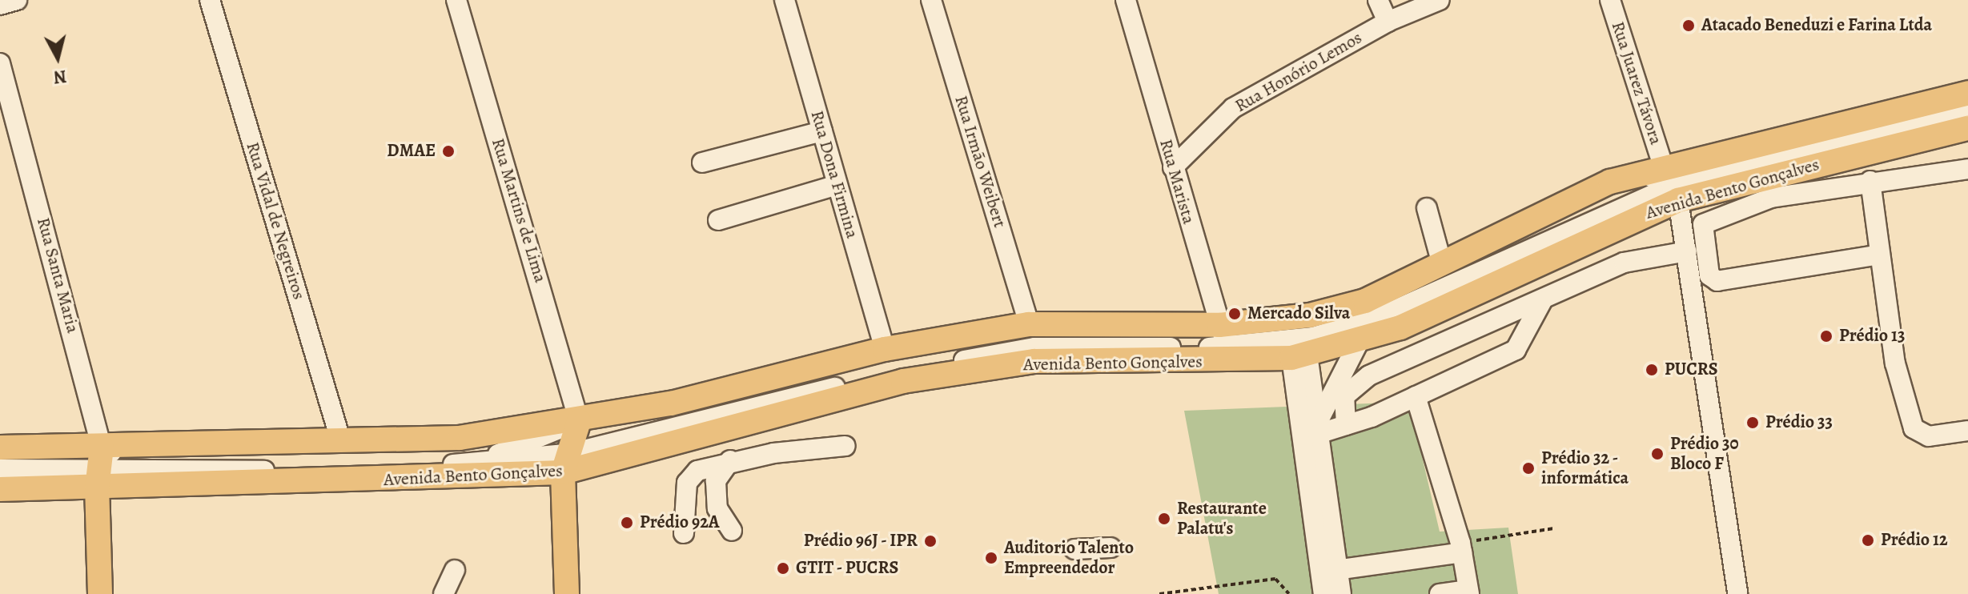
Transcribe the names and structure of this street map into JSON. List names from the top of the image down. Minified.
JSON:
{"streets":{"main road":["Avenida Bento Gonçalves"],"street":["Rua Honório Lemos","Rua Juarez Távora","Rua Irmão Weibert","Rua Dona Firmina","Rua Marista","Rua Martins de Lima","Rua Vidal de Negreiros","Rua Santa Maria"]},"crossings":[["Rua Honório Lemos","Rua Marista"],["Rua Juarez Távora","Avenida Bento Gonçalves"],["Rua Irmão Weibert","Avenida Bento Gonçalves"],["Rua Dona Firmina","Avenida Bento Gonçalves"],["Rua Marista","Avenida Bento Gonçalves"],["Avenida Bento Gonçalves","Rua Martins de Lima"],["Avenida Bento Gonçalves","Rua Vidal de Negreiros"],["Avenida Bento Gonçalves","Rua Santa Maria"]],"places":["Atacado Beneduzi e Farina Ltda","DMAE","Mercado Silva","Prédio 13","PUCRS","Prédio 33","Prédio 30 Bloco F","Prédio 32 - informática","Restaurante Palatu's","Prédio 92A","Prédio 12","Prédio 96J - IPR","Auditorio Talento Empreendedor","GTIT - PUCRS"],"north":"bottom"}
